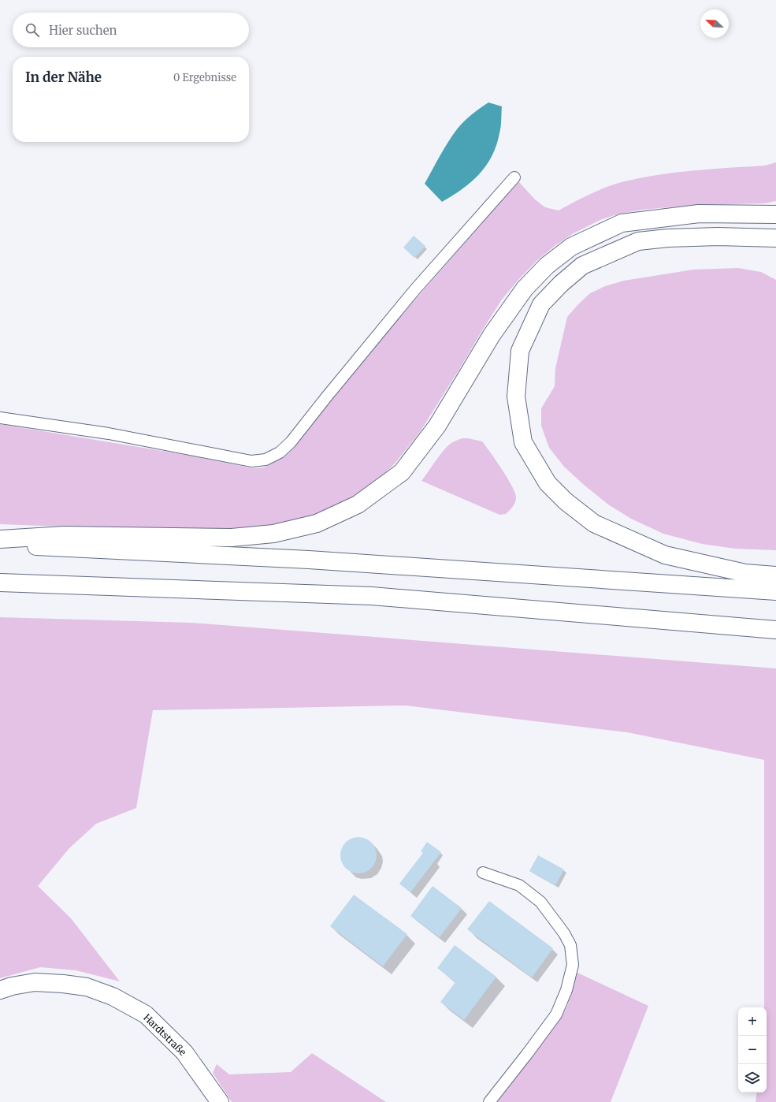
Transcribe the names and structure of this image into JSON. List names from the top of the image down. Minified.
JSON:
{"streets":{"main road":["Hardtstraße"]},"north":"top left","page":{"search":"Hier suchen","heading":["In der Nähe","0 Ergebnisse"],"map_buttons":["+","−"]}}
